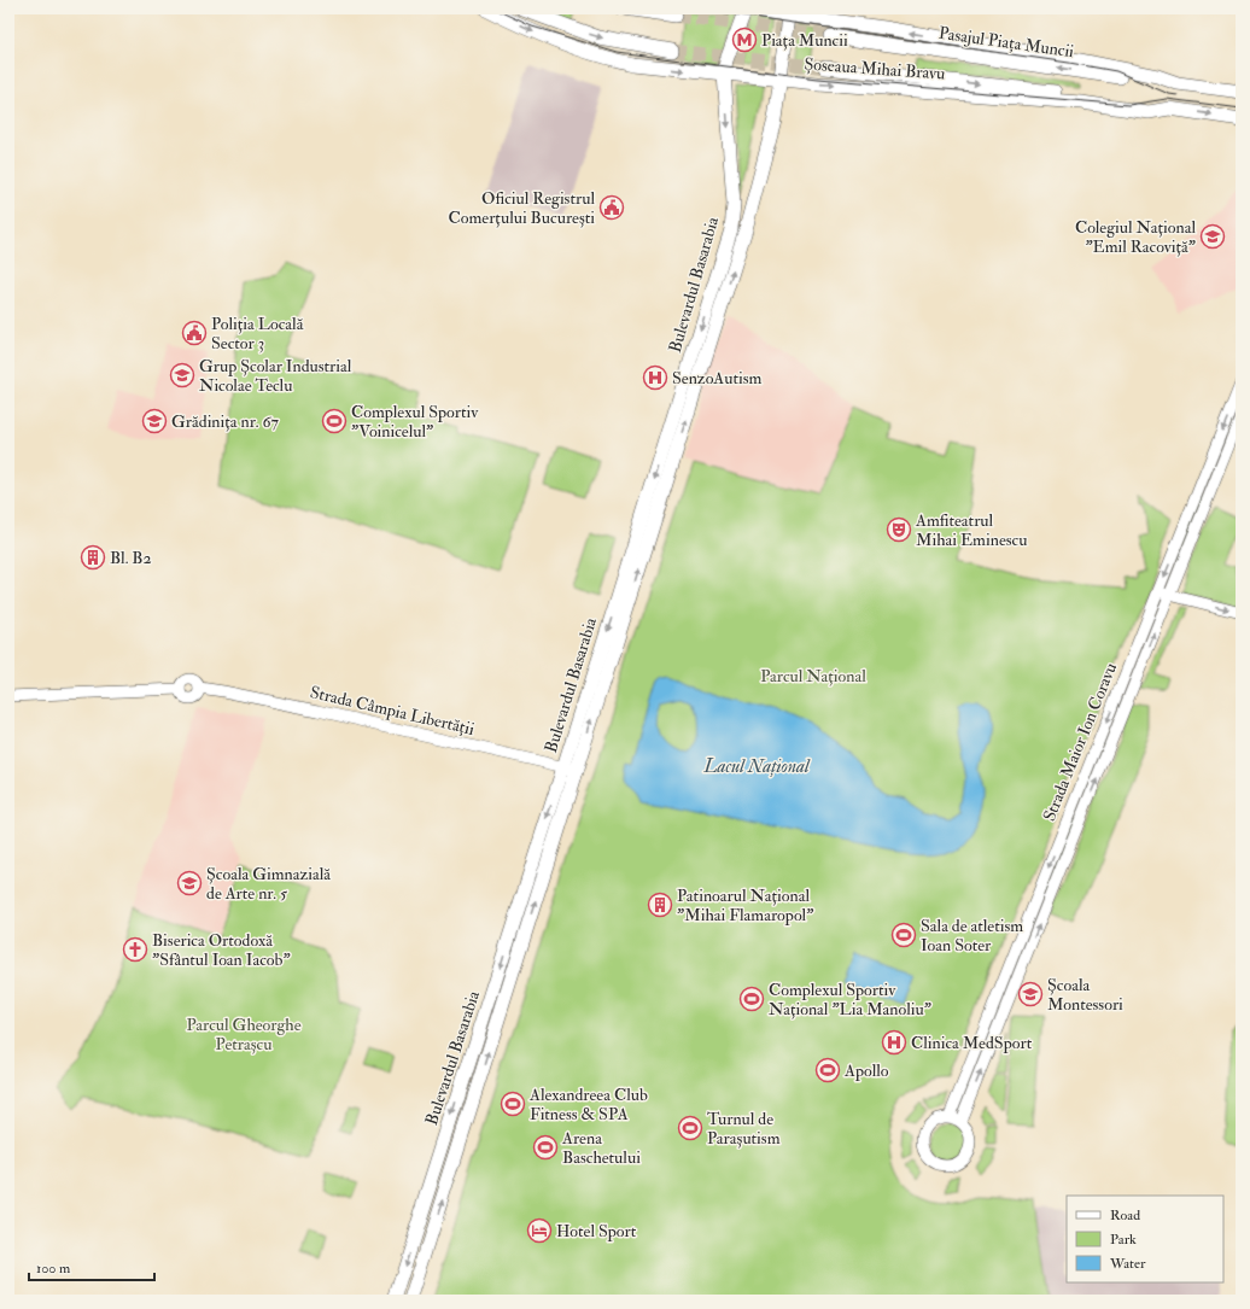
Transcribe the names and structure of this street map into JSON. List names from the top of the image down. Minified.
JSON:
{"streets":{"main road":["Pasajul Piața Muncii","Șoseaua Mihai Bravu","Bulevardul Basarabia"],"street":["Strada Câmpia Libertății","Strada Maior Ion Coravu"]},"crossings":[["Pasajul Piața Muncii","Șoseaua Mihai Bravu"],["Șoseaua Mihai Bravu","Bulevardul Basarabia"],["Bulevardul Basarabia","Strada Câmpia Libertății"]],"water":["Lacul Național"],"parks":["Parcul Național","Parcul Gheorghe Petrașcu"],"places":{"metro station":["Piața Muncii"],"public building":["Oficiul Registrul Comerțului București","Poliția Locală Sector 3"],"school or university":["Colegiul Național \"Emil Racoviță\"","Grup Școlar Industrial Nicolae Teclu","Grădinița nr. 67","Școala Gimnazială de Arte nr. 5","Școala Montessori"],"hospital":["SenzoAutism","Clinica MedSport"],"sports":["Complexul Sportiv \"Voinicelul\"","Sala de atletism Ioan Soter","Complexul Sportiv Național \"Lia Manoliu\"","Apollo","Alexandreea Club Fitness & SPA","Turnul de Parașutism","Arena Baschetului"],"theatre":["Amfiteatrul Mihai Eminescu"],"building":["Bl. B2","Patinoarul Național \"Mihai Flamaropol\""],"church":["Biserica Ortodoxă \"Sfântul Ioan Iacob\""],"hotel":["Hotel Sport"]},"legend":["Road","Park","Water"],"scale_bar":"100 m"}
